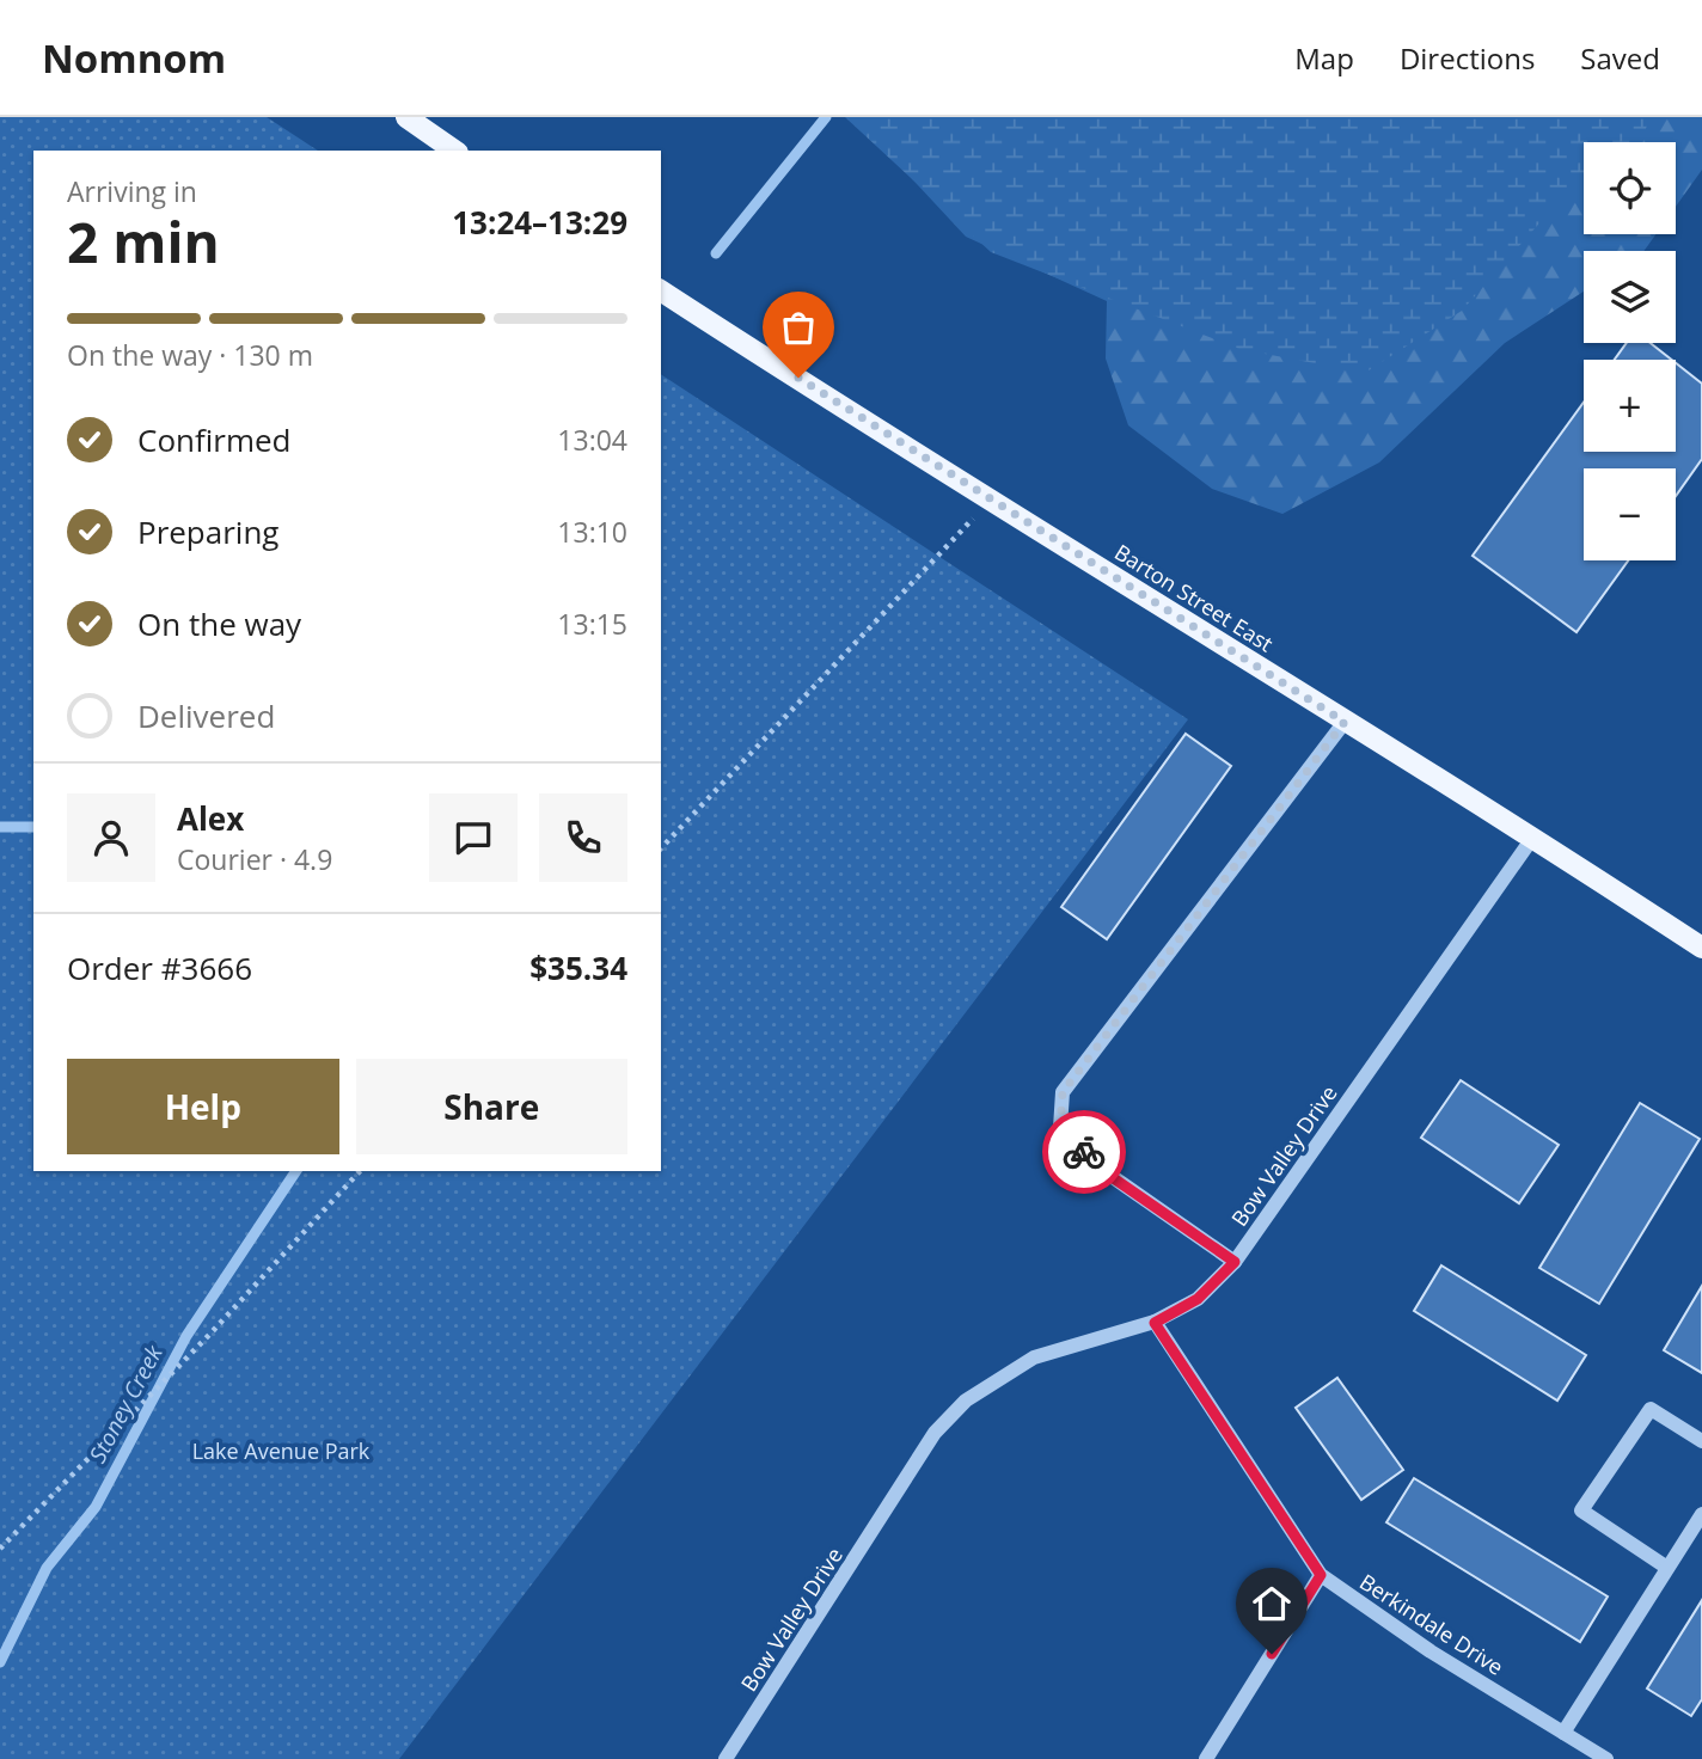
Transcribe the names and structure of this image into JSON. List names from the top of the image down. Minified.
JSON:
{"streets":{"main road":["Barton Street East"],"street":["Bow Valley Drive","Berkindale Drive"]},"crossings":[["Barton Street East","Bow Valley Drive"],["Bow Valley Drive","Berkindale Drive"]],"water":["Stoney Creek"],"parks":["Lake Avenue Park"],"page":{"header":"Nomnom","nav":["Map","Directions","Saved"],"map_buttons":["+","−"],"heading":["2 min","Arriving in","13:24–13:29"],"panel":["Alex","Courier · 4.9","Order #3666","$35.34"],"bar":"On the way · 130 m","list":[["Confirmed","13:04"],["Preparing","13:10"],["On the way","13:15"],"Delivered"],"buttons":["Help","Share"]}}
